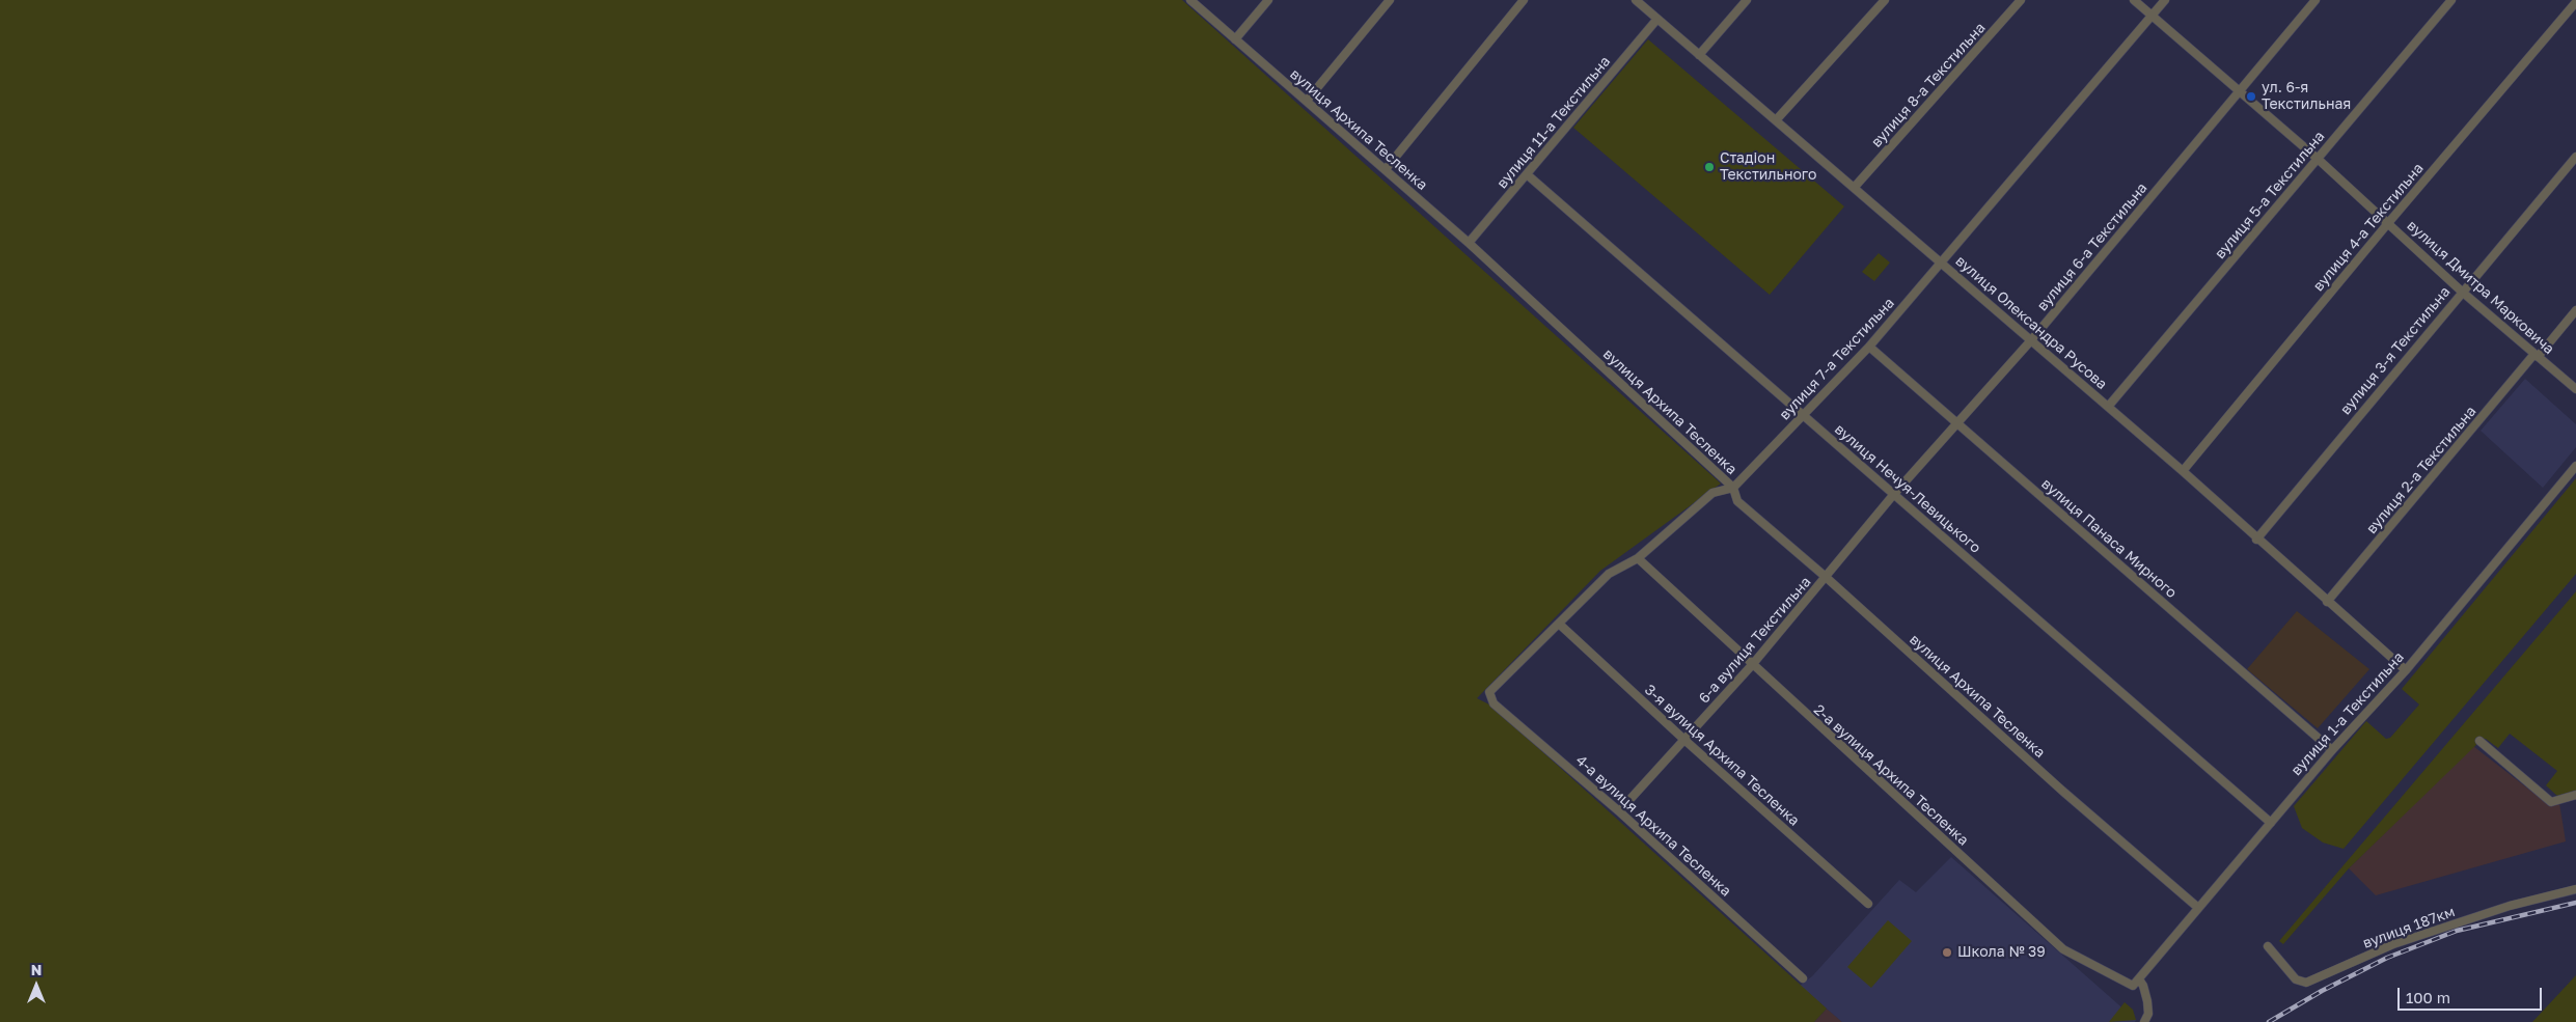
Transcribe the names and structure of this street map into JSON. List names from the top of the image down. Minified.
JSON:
{"streets":{"street":["вулиця 8-а Текстильна","вулиця 11-а Текстильна","вулиця Архипа Тесленка","вулиця 5-а Текстильна","вулиця 4-а Текстильна","вулиця 6-а Текстильна","вулиця Дмитра Марковича","вулиця Олександра Русова","вулиця 3-я Текстильна","вулиця 7-а Текстильна","вулиця 2-а Текстильна","вулиця Нечуя-Левицького","вулиця Панаса Мирного","6-а вулиця Текстильна","вулиця 1-а Текстильна","3-я вулиця Архипа Тесленка","2-а вулиця Архипа Тесленка","4-а вулиця Архипа Тесленка","вулиця 187км"]},"crossings":[["вулиця 8-а Текстильна","вулиця Олександра Русова"],["вулиця 11-а Текстильна","вулиця Архипа Тесленка"],["вулиця 11-а Текстильна","вулиця Олександра Русова"],["вулиця 11-а Текстильна","вулиця Нечуя-Левицького"],["вулиця Архипа Тесленка","вулиця 6-а Текстильна"],["вулиця Архипа Тесленка","вулиця 7-а Текстильна"],["вулиця Архипа Тесленка","6-а вулиця Текстильна"],["вулиця Архипа Тесленка","вулиця 1-а Текстильна"],["вулиця 5-а Текстильна","вулиця Дмитра Марковича"],["вулиця 5-а Текстильна","вулиця Олександра Русова"],["вулиця 4-а Текстильна","вулиця Дмитра Марковича"],["вулиця 4-а Текстильна","вулиця Олександра Русова"],["вулиця 6-а Текстильна","вулиця Дмитра Марковича"],["вулиця 6-а Текстильна","вулиця Олександра Русова"],["вулиця 6-а Текстильна","вулиця Нечуя-Левицького"],["вулиця 6-а Текстильна","вулиця Панаса Мирного"],["вулиця 6-а Текстильна","6-а вулиця Текстильна"],["вулиця Дмитра Марковича","вулиця 3-я Текстильна"],["вулиця Дмитра Марковича","вулиця 7-а Текстильна"],["вулиця Дмитра Марковича","вулиця 2-а Текстильна"],["вулиця Олександра Русова","вулиця 3-я Текстильна"],["вулиця Олександра Русова","вулиця 7-а Текстильна"],["вулиця Олександра Русова","вулиця 2-а Текстильна"],["вулиця Олександра Русова","вулиця 1-а Текстильна"],["вулиця 7-а Текстильна","вулиця Нечуя-Левицького"],["вулиця 7-а Текстильна","вулиця Панаса Мирного"],["вулиця 7-а Текстильна","3-я вулиця Архипа Тесленка"],["вулиця 7-а Текстильна","2-а вулиця Архипа Тесленка"],["вулиця 7-а Текстильна","4-а вулиця Архипа Тесленка"],["вулиця Нечуя-Левицького","вулиця 1-а Текстильна"],["вулиця Панаса Мирного","вулиця 1-а Текстильна"],["6-а вулиця Текстильна","3-я вулиця Архипа Тесленка"],["6-а вулиця Текстильна","2-а вулиця Архипа Тесленка"],["6-а вулиця Текстильна","4-а вулиця Архипа Тесленка"],["вулиця 1-а Текстильна","2-а вулиця Архипа Тесленка"]],"places":["ул. 6-я Текстильная","Стадіон Текстильного","Школа № 39"],"scale_bar":"100 m","north":"top"}
